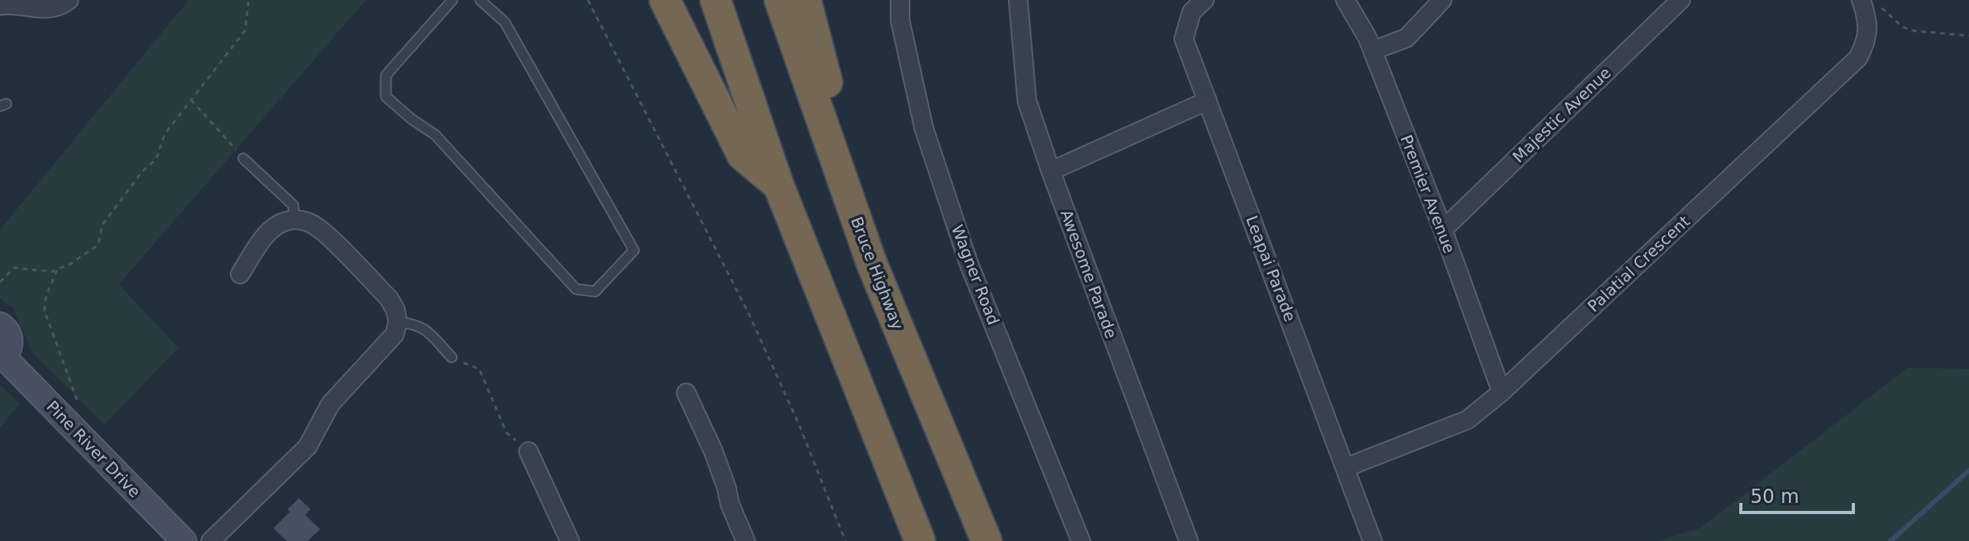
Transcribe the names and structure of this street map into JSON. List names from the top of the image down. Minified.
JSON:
{"streets":{"highway":["Bruce Highway"],"street":["Majestic Avenue","Premier Avenue","Palatial Crescent","Leapai Parade","Awesome Parade","Wagner Road","Pine River Drive"]},"crossings":[["Majestic Avenue","Premier Avenue"],["Premier Avenue","Palatial Crescent"],["Palatial Crescent","Leapai Parade"]],"scale_bar":"50 m"}
